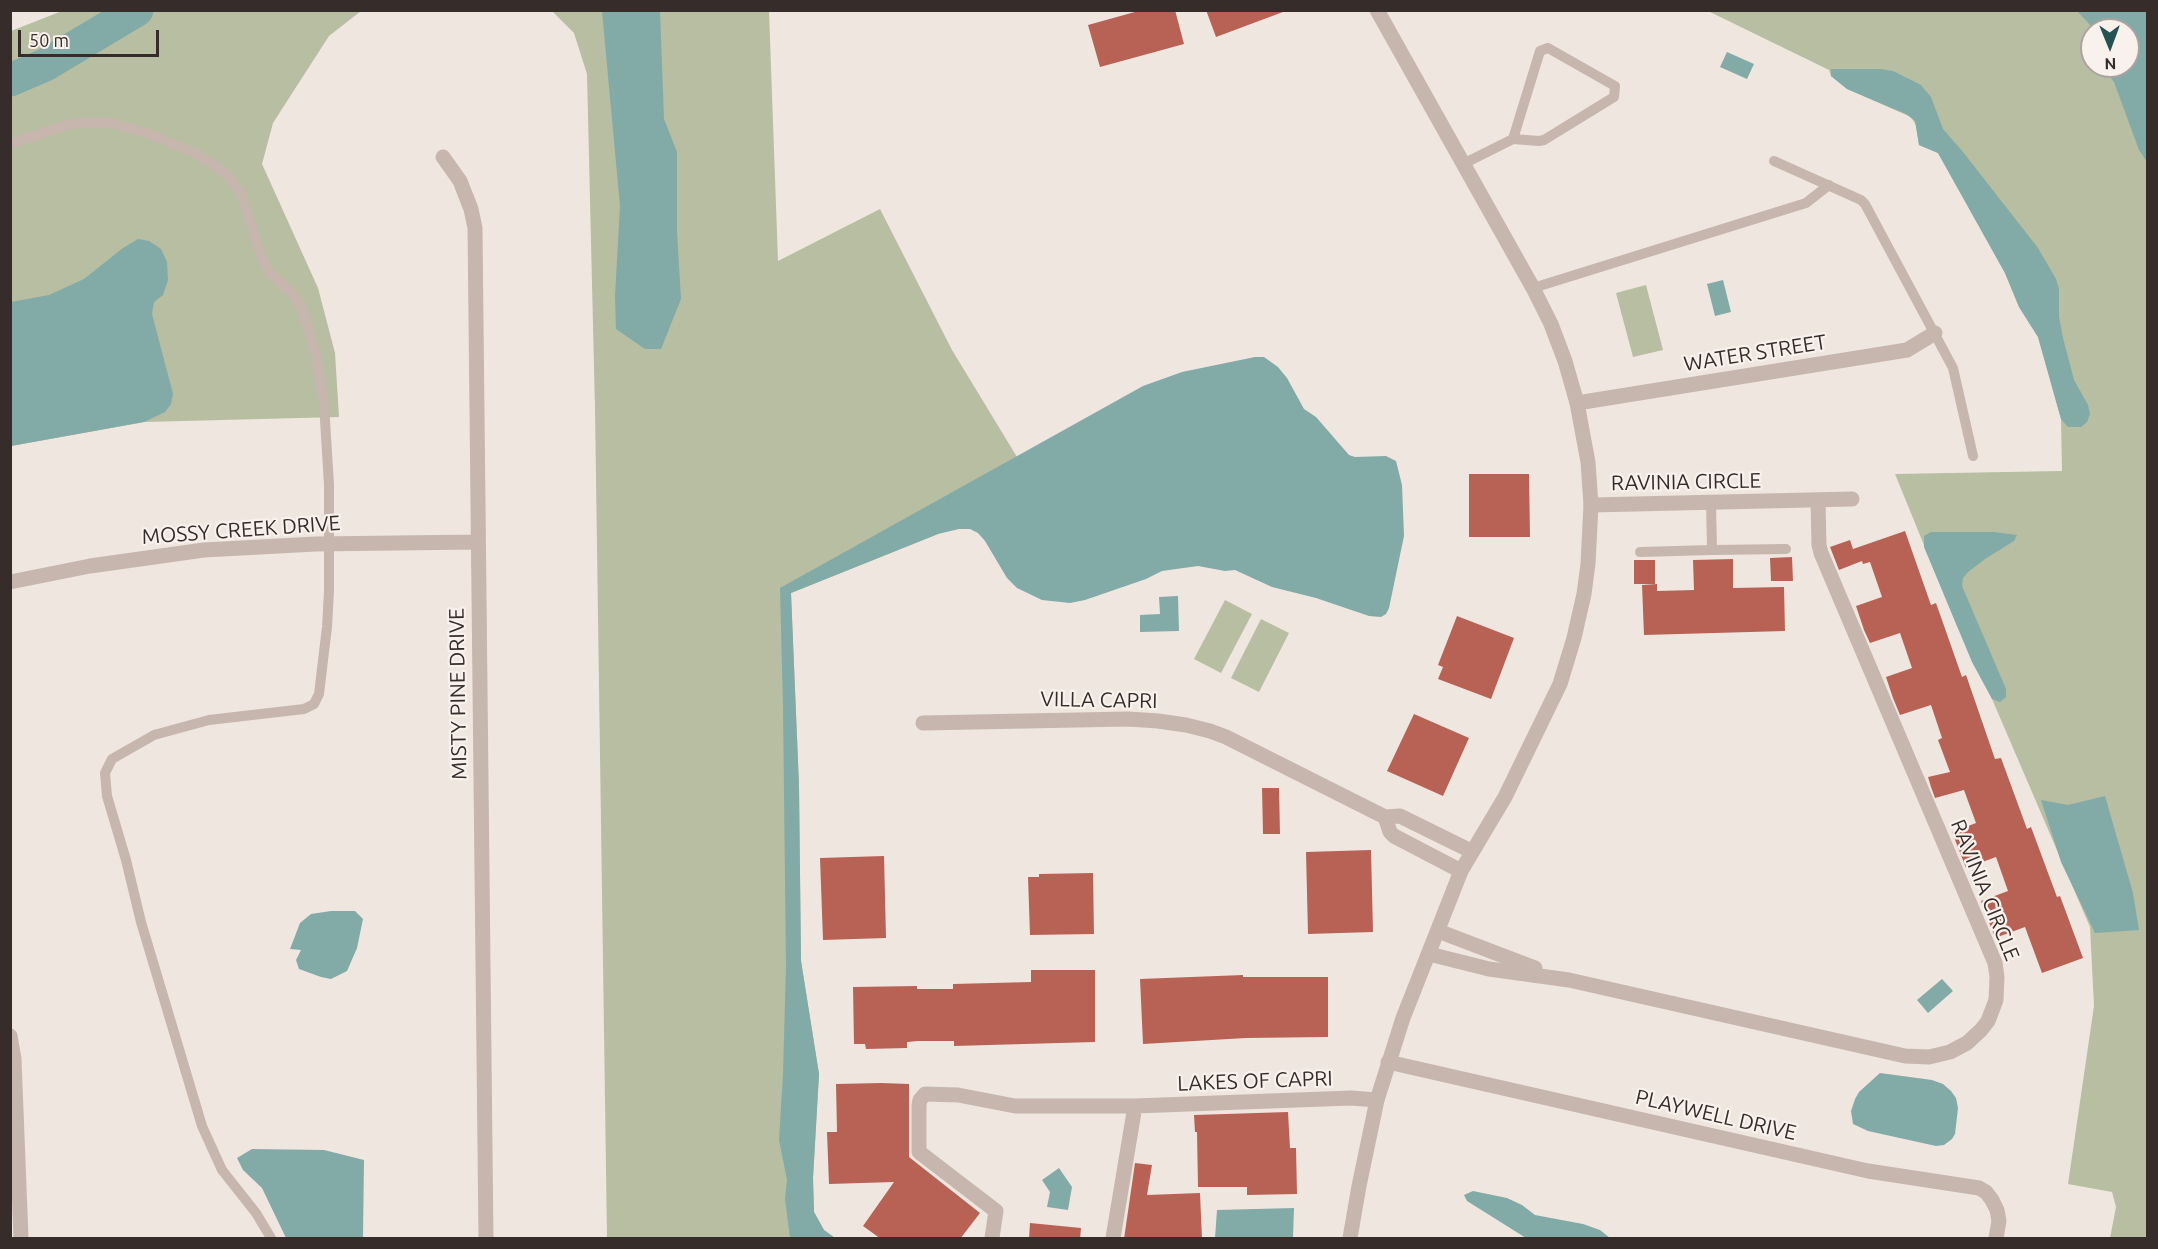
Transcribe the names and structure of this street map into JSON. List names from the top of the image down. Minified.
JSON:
{"streets":{"street":["WATER STREET","RAVINIA CIRCLE","MOSSY CREEK DRIVE","MISTY PINE DRIVE","VILLA CAPRI","LAKES OF CAPRI","PLAYWELL DRIVE"]},"crossings":[["MOSSY CREEK DRIVE","MISTY PINE DRIVE"]],"scale_bar":"50 m","north":"bottom"}
